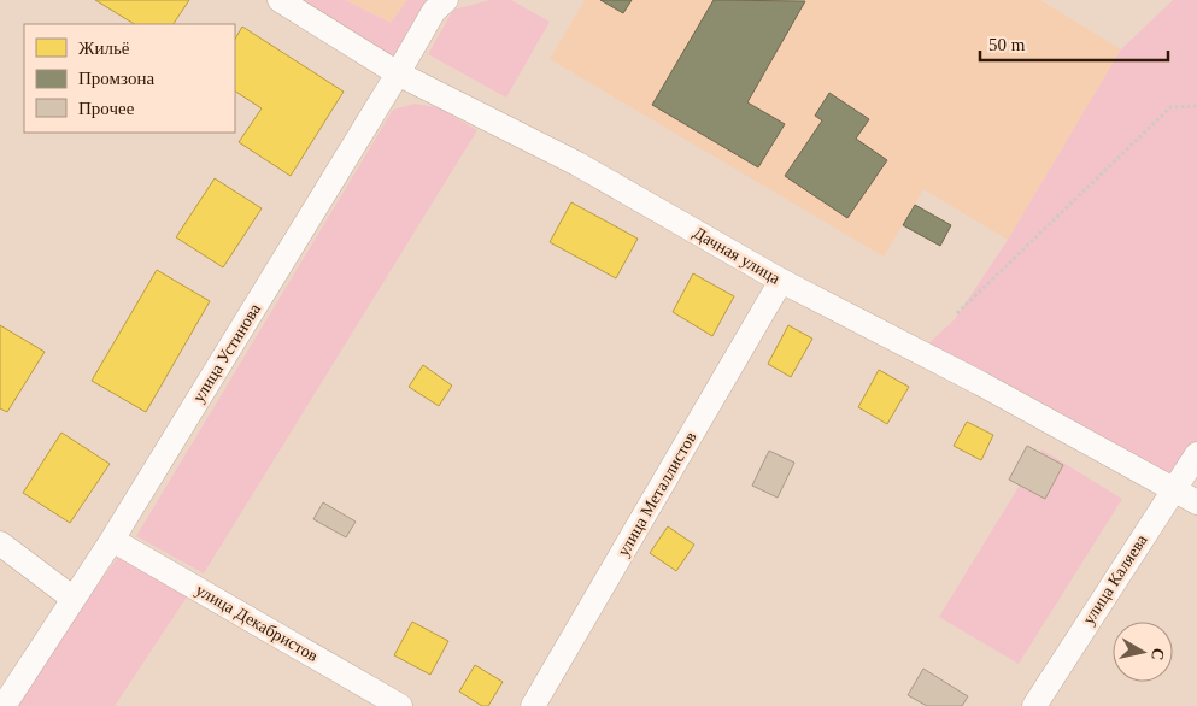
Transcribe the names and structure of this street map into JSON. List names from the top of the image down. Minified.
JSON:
{"streets":{"street":["Дачная улица","улица Устинова","улица Металлистов","улица Каляева","улица Декабристов"]},"crossings":[["Дачная улица","улица Устинова"],["Дачная улица","улица Металлистов"],["Дачная улица","улица Каляева"],["улица Устинова","улица Декабристов"]],"legend":["Жильё","Промзона","Прочее"],"scale_bar":"50 m","north":"right"}
